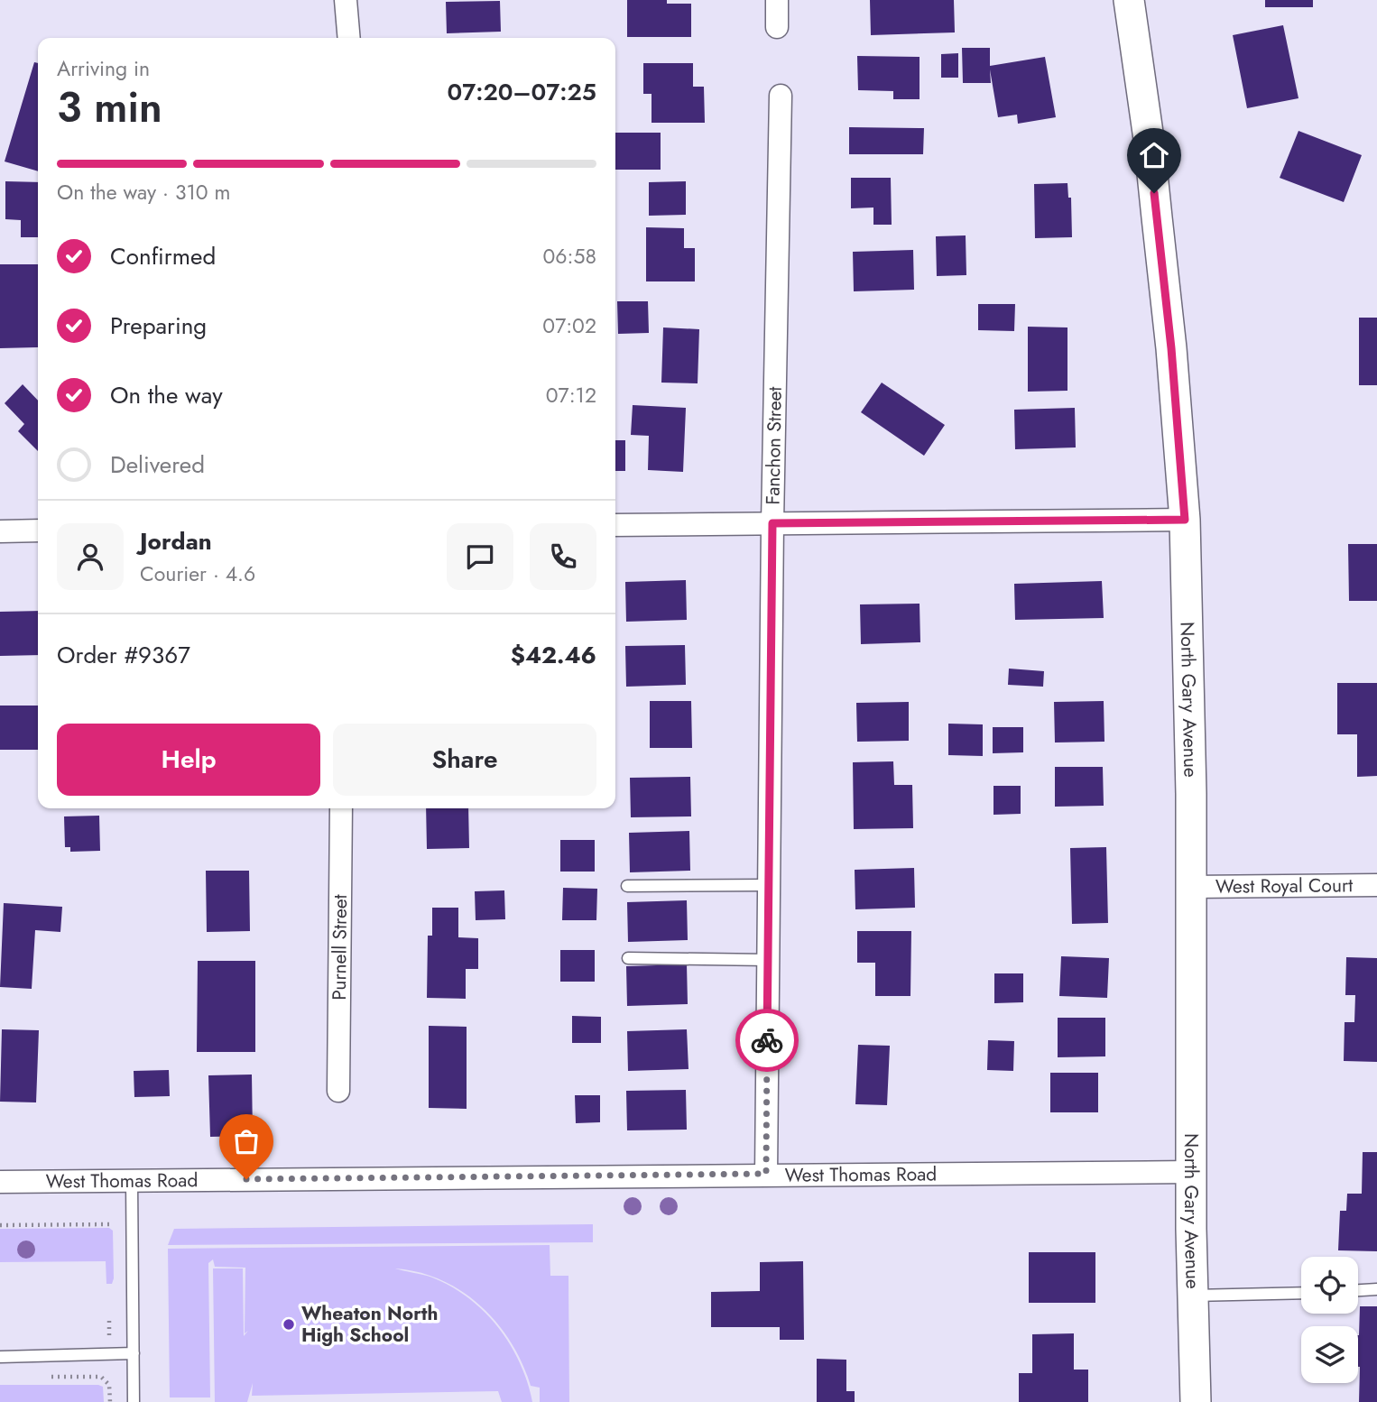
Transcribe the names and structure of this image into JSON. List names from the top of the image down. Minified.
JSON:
{"streets":{"street":["Fanchon Street","North Gary Avenue","West Royal Court","Purnell Street","West Thomas Road"]},"crossings":[["Fanchon Street","West Thomas Road"],["North Gary Avenue","West Royal Court"],["North Gary Avenue","West Thomas Road"]],"places":["Wheaton North High School"],"page":{"heading":["3 min","Arriving in","07:20–07:25"],"panel":["Jordan","Courier · 4.6","Order #9367","$42.46"],"bar":"On the way · 310 m","list":[["Confirmed","06:58"],["Preparing","07:02"],["On the way","07:12"],"Delivered"],"buttons":["Help","Share"]}}
